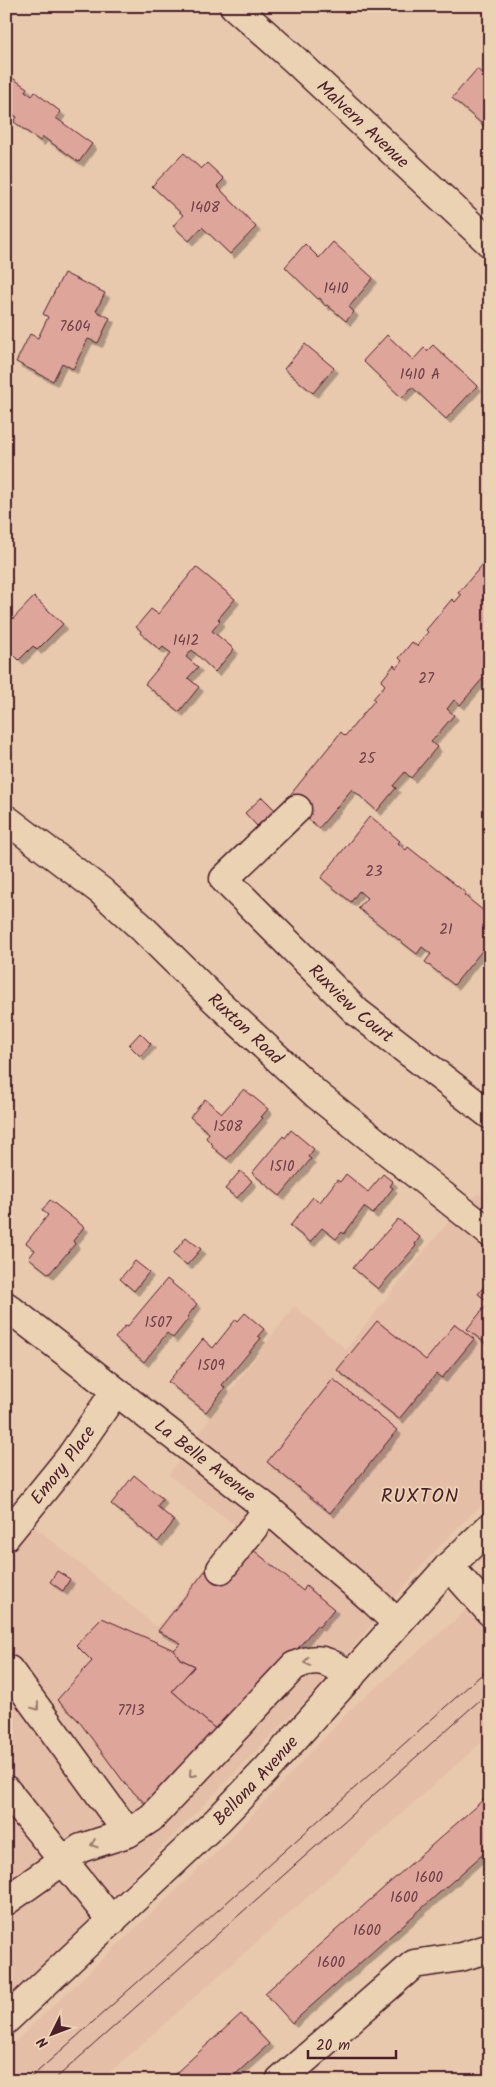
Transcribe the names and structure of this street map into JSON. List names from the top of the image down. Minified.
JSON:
{"streets":{"street":["Malvern Avenue","Ruxview Court","Ruxton Road","La Belle Avenue","Emory Place","Bellona Avenue"]},"crossings":[["La Belle Avenue","Emory Place"],["La Belle Avenue","Bellona Avenue"]],"districts":["RUXTON"],"house_numbers":["1408","1410","7604","1410 A","1412","27","25","23","21","1508","1510","1507","1509","7713","1600","1600","1600","1600"],"scale_bar":"20 m","north":"bottom left"}
